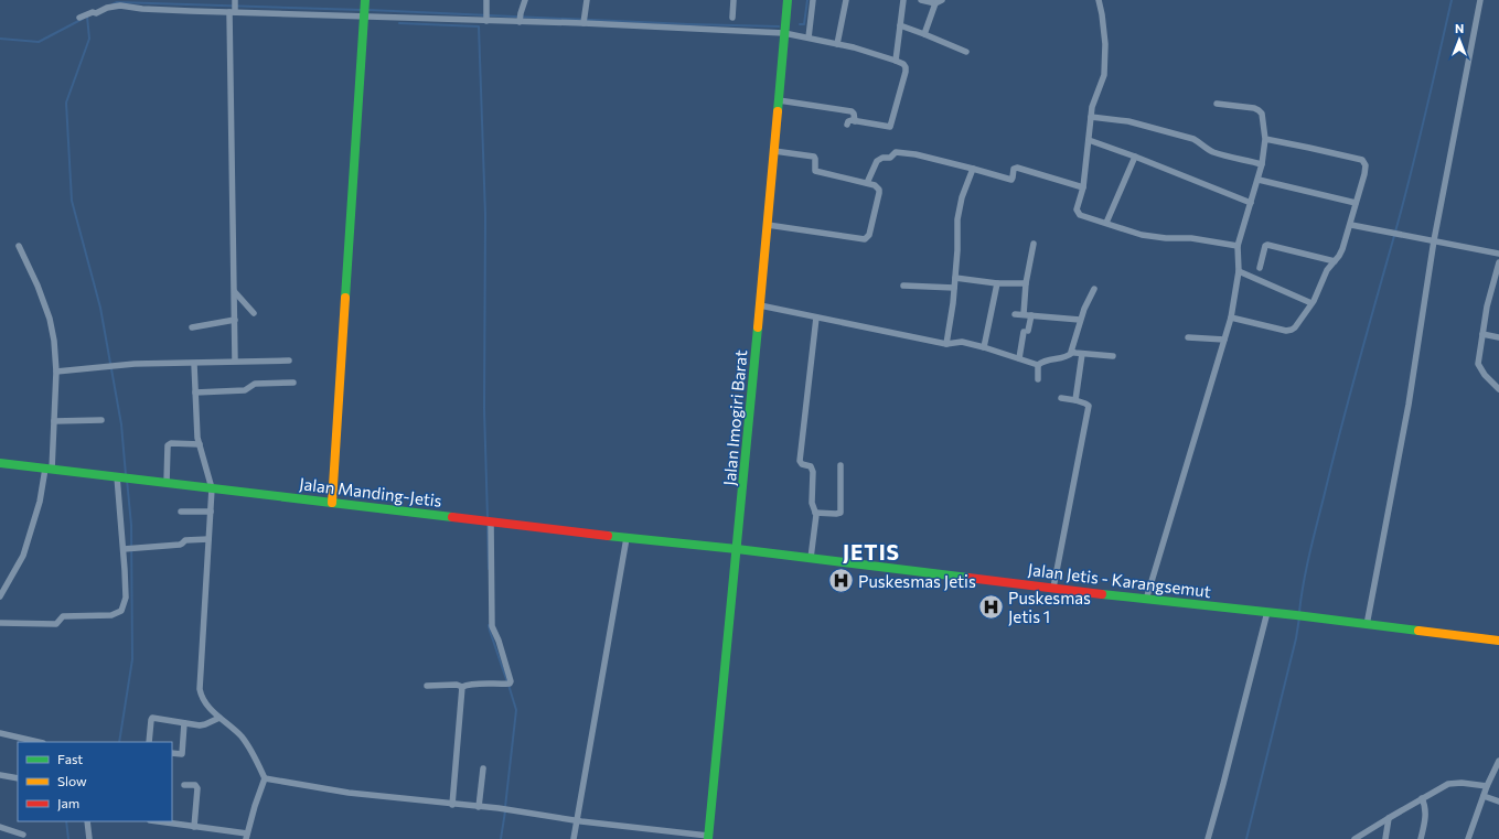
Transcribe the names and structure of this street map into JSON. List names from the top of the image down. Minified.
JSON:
{"streets":{"main road":["Jalan Imogiri Barat","Jalan Manding-Jetis","Jalan Jetis - Karangsemut"]},"crossings":[["Jalan Imogiri Barat","Jalan Manding-Jetis"],["Jalan Imogiri Barat","Jalan Jetis - Karangsemut"],["Jalan Manding-Jetis","Jalan Jetis - Karangsemut"]],"districts":["JETIS"],"places":{"hospital":["Puskesmas Jetis","Puskesmas Jetis 1"]},"legend":["Fast","Slow","Jam"],"north":"top"}
